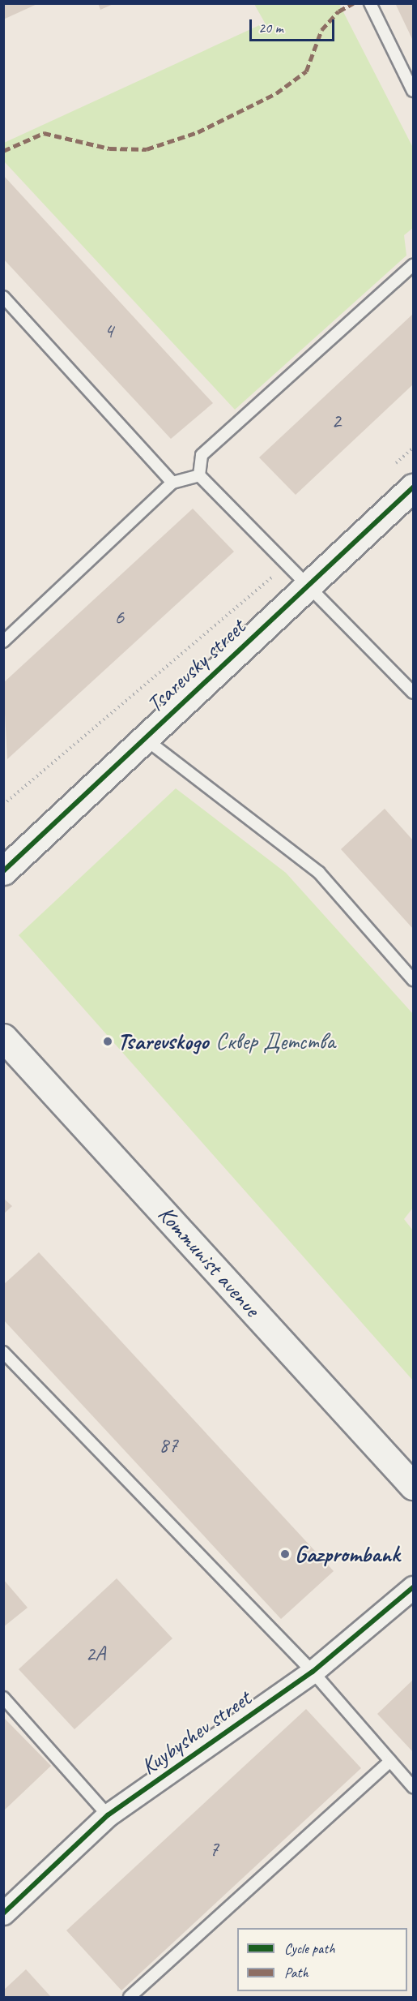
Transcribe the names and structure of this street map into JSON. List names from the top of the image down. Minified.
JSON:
{"streets":{"main road":["Tsarevsky street","Kommunist avenue"],"street":["Kuybyshev street"]},"parks":["Сквер Детства"],"places":["Tsarevskogo","Gazprombank"],"house_numbers":["4","2","6","87","2А","7"],"legend":["Cycle path","Path"],"scale_bar":"20 m"}
